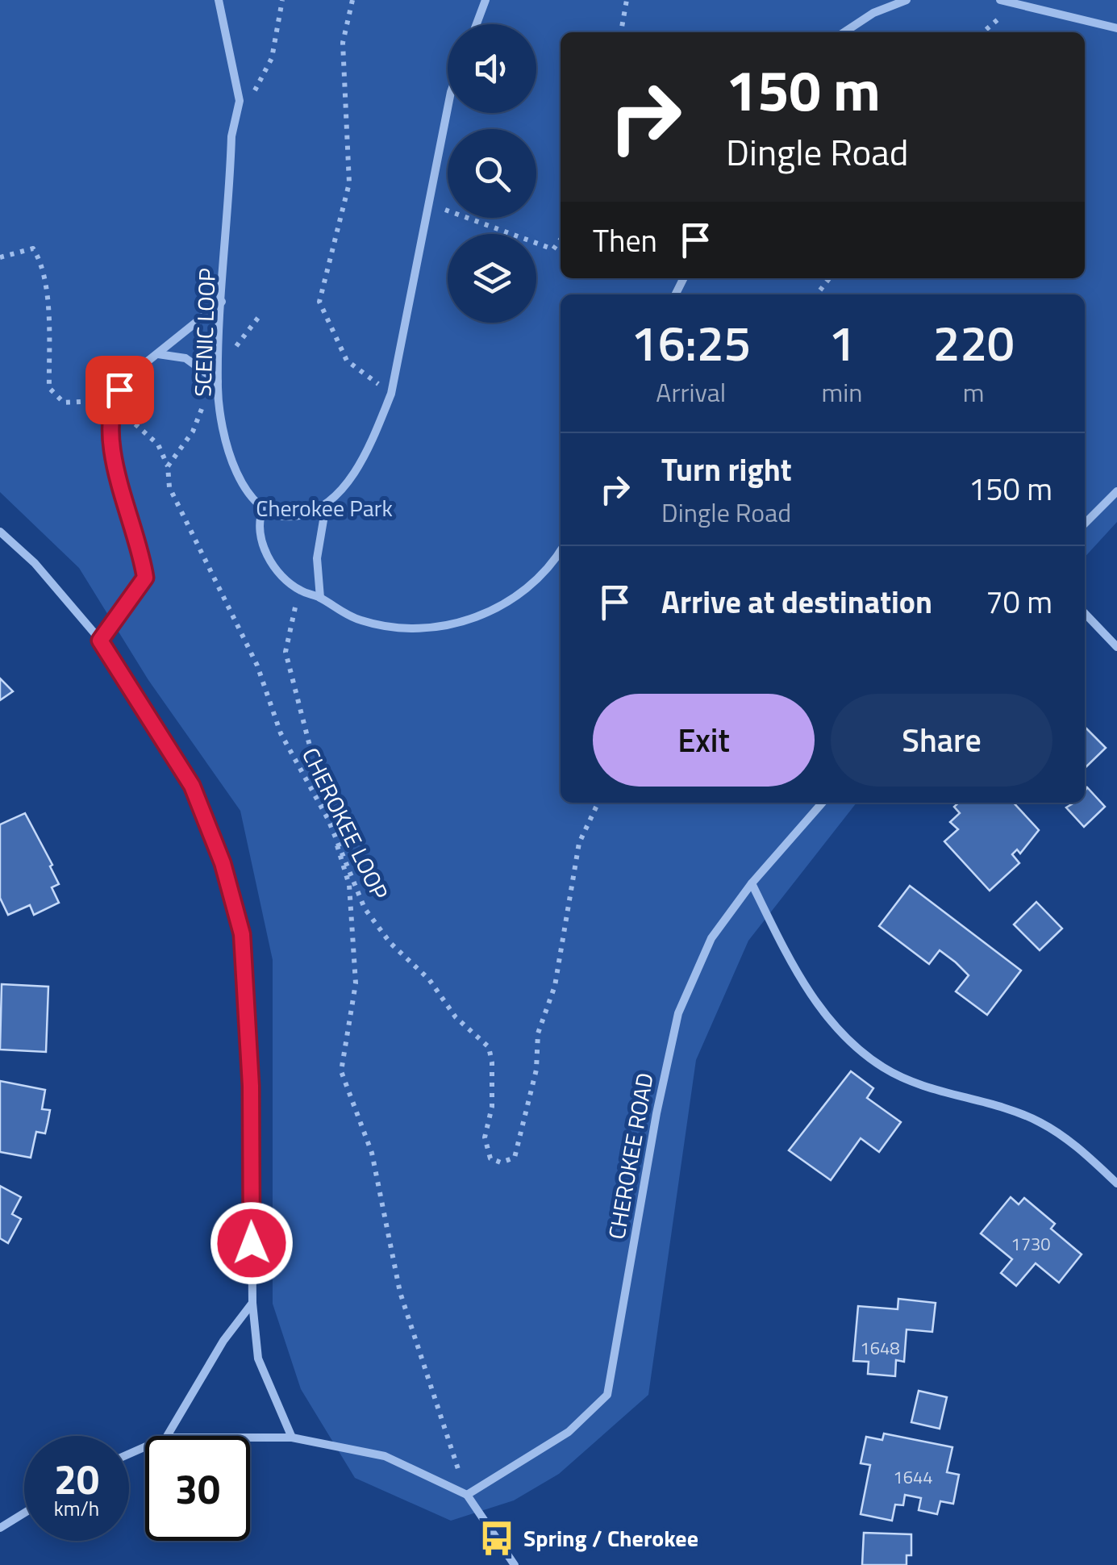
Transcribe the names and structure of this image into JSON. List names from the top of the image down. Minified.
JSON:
{"streets":{"street":["SCENIC LOOP","CHEROKEE ROAD"],"path":["CHEROKEE LOOP"]},"parks":["Cherokee Park"],"places":{"bus stop":["Spring / Cherokee"]},"house_numbers":["1730","1648","1644"],"page":{"turn":["150 m","Dingle Road"],"then":"Then","eta":["16:25","Arrival","1","min","220","m"],"list":[{"name":"Turn right","note":"Dingle Road","value":"150 m"},{"name":"Arrive at destination","value":"70 m"}],"buttons":["Exit","Share"],"speed":"20 km/h","limit":"30"}}
